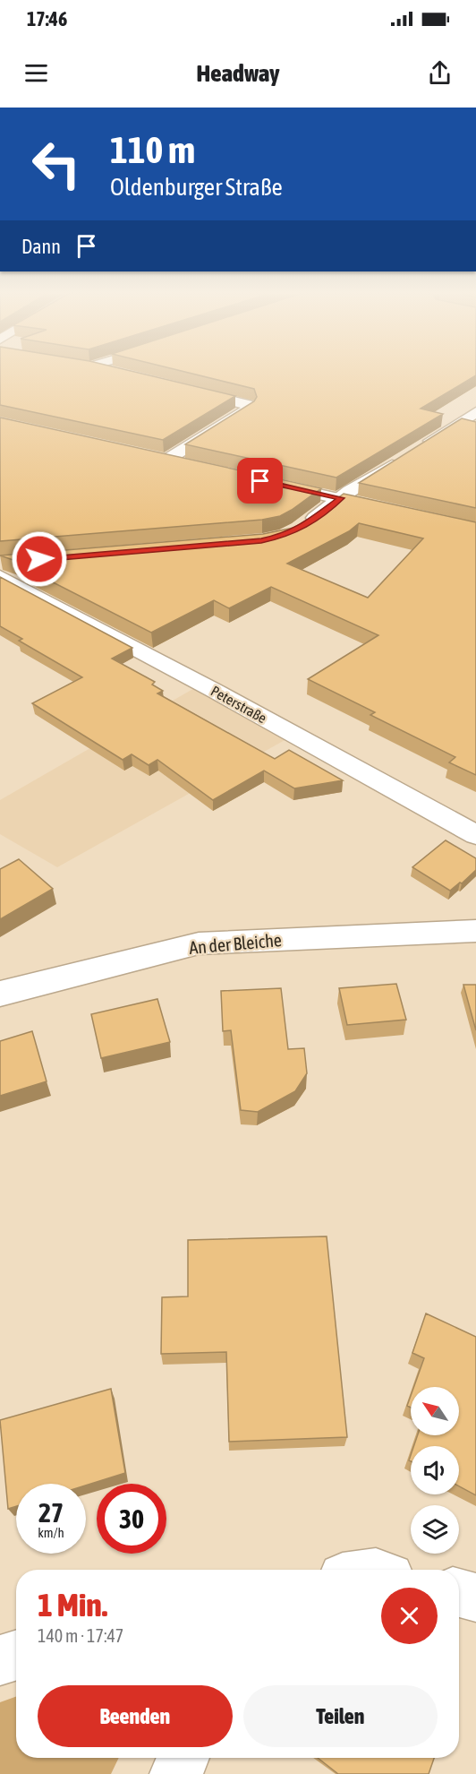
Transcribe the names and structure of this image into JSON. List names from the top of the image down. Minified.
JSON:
{"streets":{"street":["Peterstraße","An der Bleiche"]},"north":"top left","page":{"status":"17:46","header":"Headway","turn":["110 m","Oldenburger Straße"],"then":"Dann","speed":"27 km/h","limit":"30","heading":["1 Min.","140 m · 17:47"],"buttons":["Beenden","Teilen"]}}
